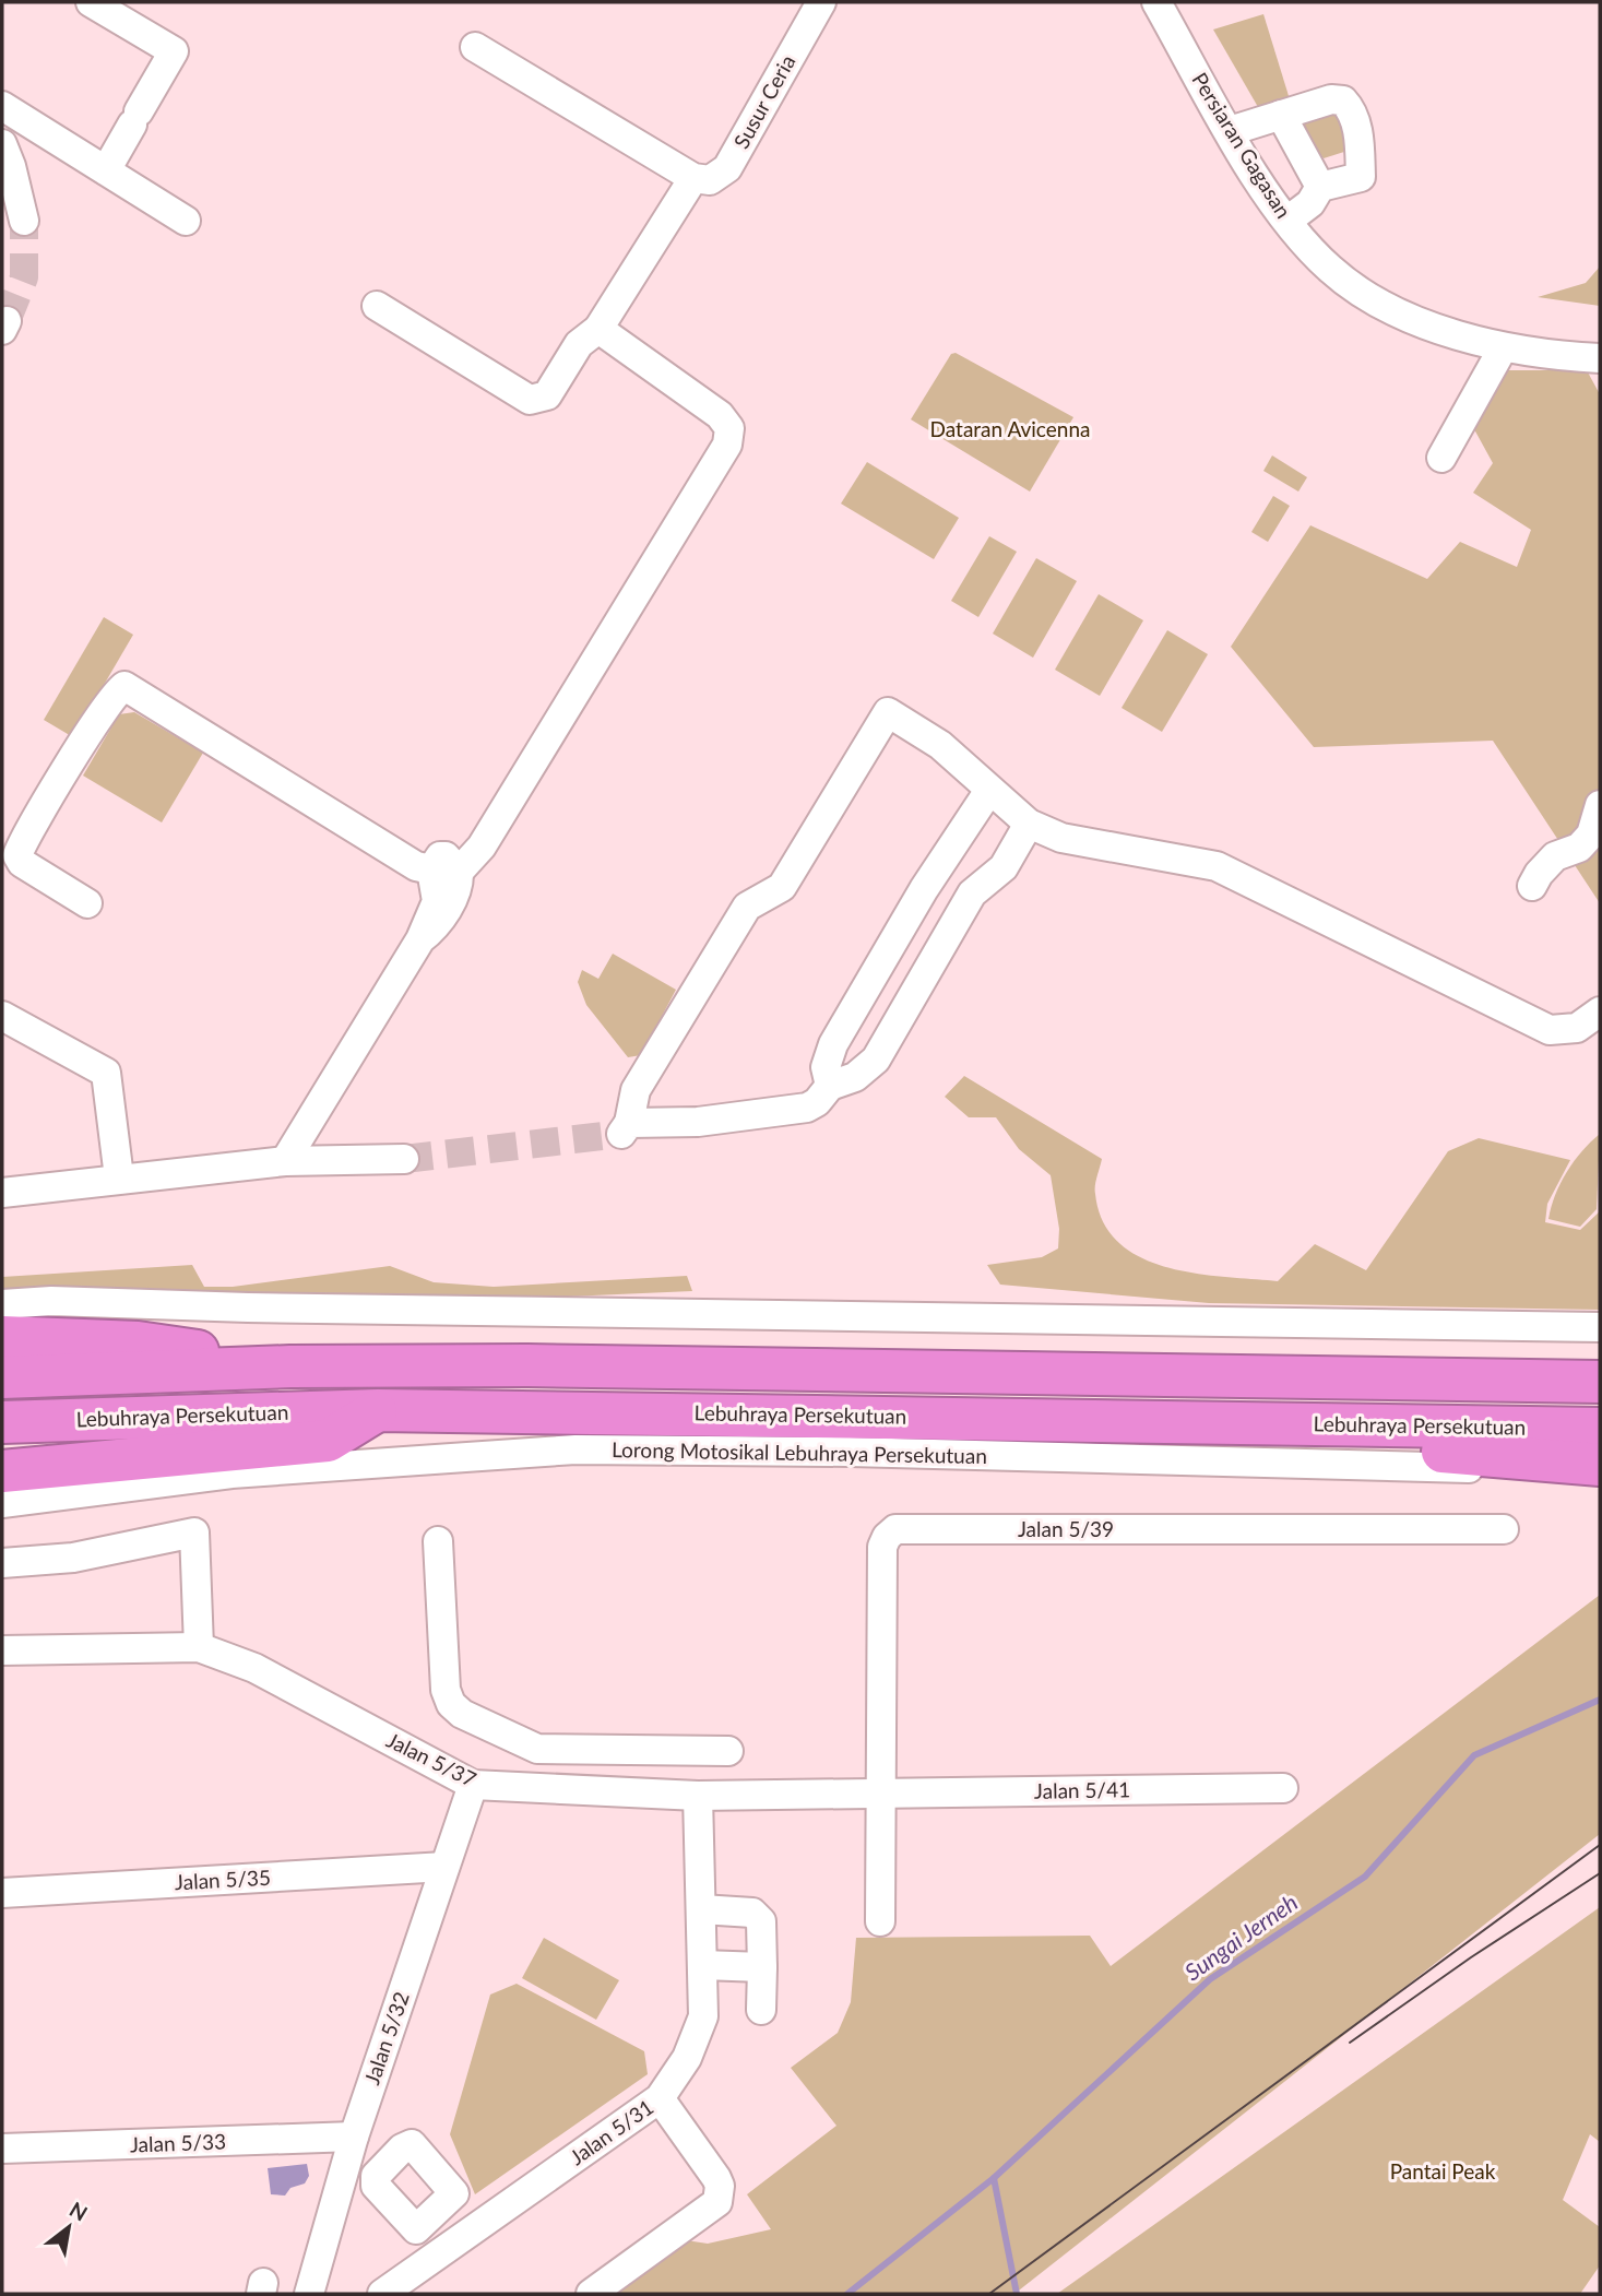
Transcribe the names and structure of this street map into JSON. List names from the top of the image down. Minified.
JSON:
{"streets":{"highway":["Lebuhraya Persekutuan"],"street":["Susur Ceria","Persiaran Gagasan","Lorong Motosikal Lebuhraya Persekutuan","Jalan 5/39","Jalan 5/37","Jalan 5/41","Jalan 5/35","Jalan 5/32","Jalan 5/31","Jalan 5/33"]},"crossings":[["Jalan 5/39","Jalan 5/37"],["Jalan 5/39","Jalan 5/41"],["Jalan 5/37","Jalan 5/41"],["Jalan 5/37","Jalan 5/32"],["Jalan 5/37","Jalan 5/31"],["Jalan 5/35","Jalan 5/32"],["Jalan 5/32","Jalan 5/33"]],"water":["Sungai Jerneh"],"parks":["Dataran Avicenna","Pantai Peak"],"north":"top right"}
